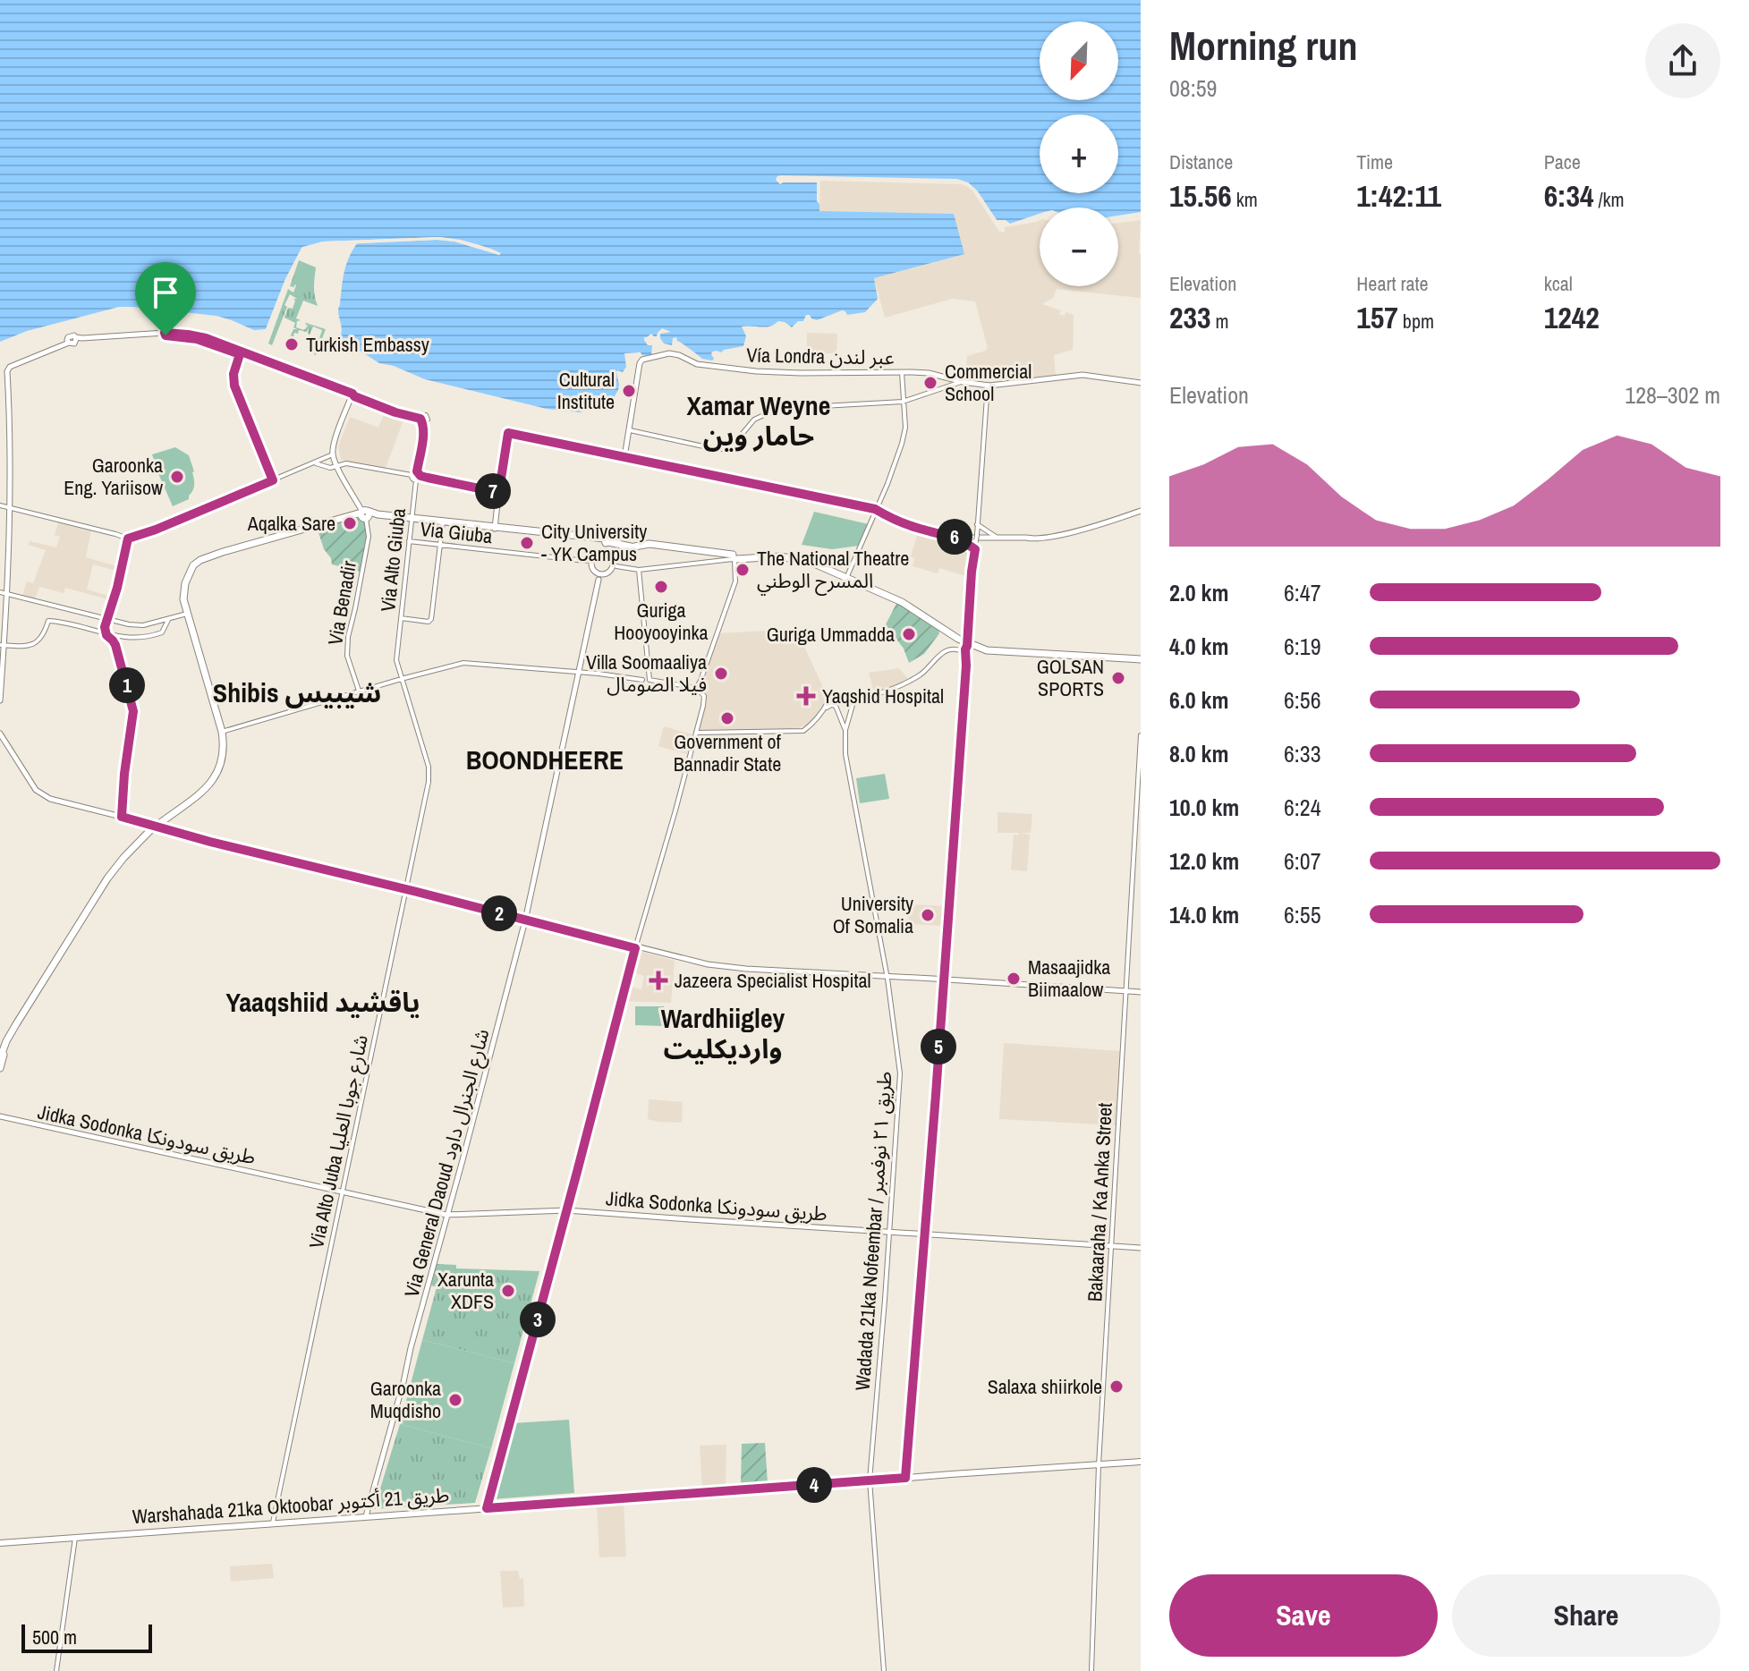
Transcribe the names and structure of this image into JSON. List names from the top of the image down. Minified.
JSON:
{"streets":{"main road":["Vía Londra عبر لندن","Jidka Sodonka طريق سودونكا","Via General Daoud شارع الجنرال داود","Warshahada 21ka Oktoobar طريق 21 أكتوبر"],"street":["Via Giuba","Via Alto Giuba","Via Benadir","Via Alto Juba شارع جوبا العليا","Bakaaraha / Ka Anka Street","Wadada 21ka Nofeembar / طريق ٢١ نوفمبر"]},"crossings":[["Via Giuba","Via Alto Giuba"],["Via Alto Giuba","Via Alto Juba شارع جوبا العليا"],["Jidka Sodonka طريق سودونكا","Via Alto Juba شارع جوبا العليا"],["Jidka Sodonka طريق سودونكا","Via General Daoud شارع الجنرال داود"],["Jidka Sodonka طريق سودونكا","Bakaaraha / Ka Anka Street"],["Jidka Sodonka طريق سودونكا","Wadada 21ka Nofeembar / طريق ٢١ نوفمبر"],["Via Alto Juba شارع جوبا العليا","Warshahada 21ka Oktoobar طريق 21 أكتوبر"],["Via General Daoud شارع الجنرال داود","Warshahada 21ka Oktoobar طريق 21 أكتوبر"],["Bakaaraha / Ka Anka Street","Warshahada 21ka Oktoobar طريق 21 أكتوبر"],["Wadada 21ka Nofeembar / طريق ٢١ نوفمبر","Warshahada 21ka Oktoobar طريق 21 أكتوبر"]],"districts":["Xamar Weyne حامار وين","Shibis شيبيس","BOONDHEERE","Yaaqshiid ياقشيد","Wardhiigley وارديكليت"],"places":{"other":["Turkish Embassy","Commercial School","Cultural Institute","Garoonka Eng. Yariisow","Aqalka Sare","City University - YK Campus","The National Theatre المسرح الوطني","Guriga Hooyooyinka","Guriga Ummadda","Villa Soomaaliya فيلا الصومال","GOLSAN SPORTS","Government of Bannadir State","University Of Somalia","Masaajidka Biimaalow","Xarunta XDFS","Salaxa shiirkole","Garoonka Muqdisho"],"health":["Yaqshid Hospital","Jazeera Specialist Hospital"]},"scale_bar":"500 m","north":"bottom left","page":{"heading":["Morning run","08:59"],"map_buttons":["+","−"],"stats":[["Distance","15.56 km"],["Time","1:42:11"],["Pace","6:34 /km"],["Elevation","233 m"],["Heart rate","157 bpm"],["kcal","1242"]],"chart":["Elevation","128–302 m"],"pins":["7","6","1","2","5","3","4"],"list":[{"name":"2.0 km","note":"6:47"},{"name":"4.0 km","note":"6:19"},{"name":"6.0 km","note":"6:56"},{"name":"8.0 km","note":"6:33"},{"name":"10.0 km","note":"6:24"},{"name":"12.0 km","note":"6:07"},{"name":"14.0 km","note":"6:55"}],"buttons":["Save","Share"],"scale":"500 m"}}
